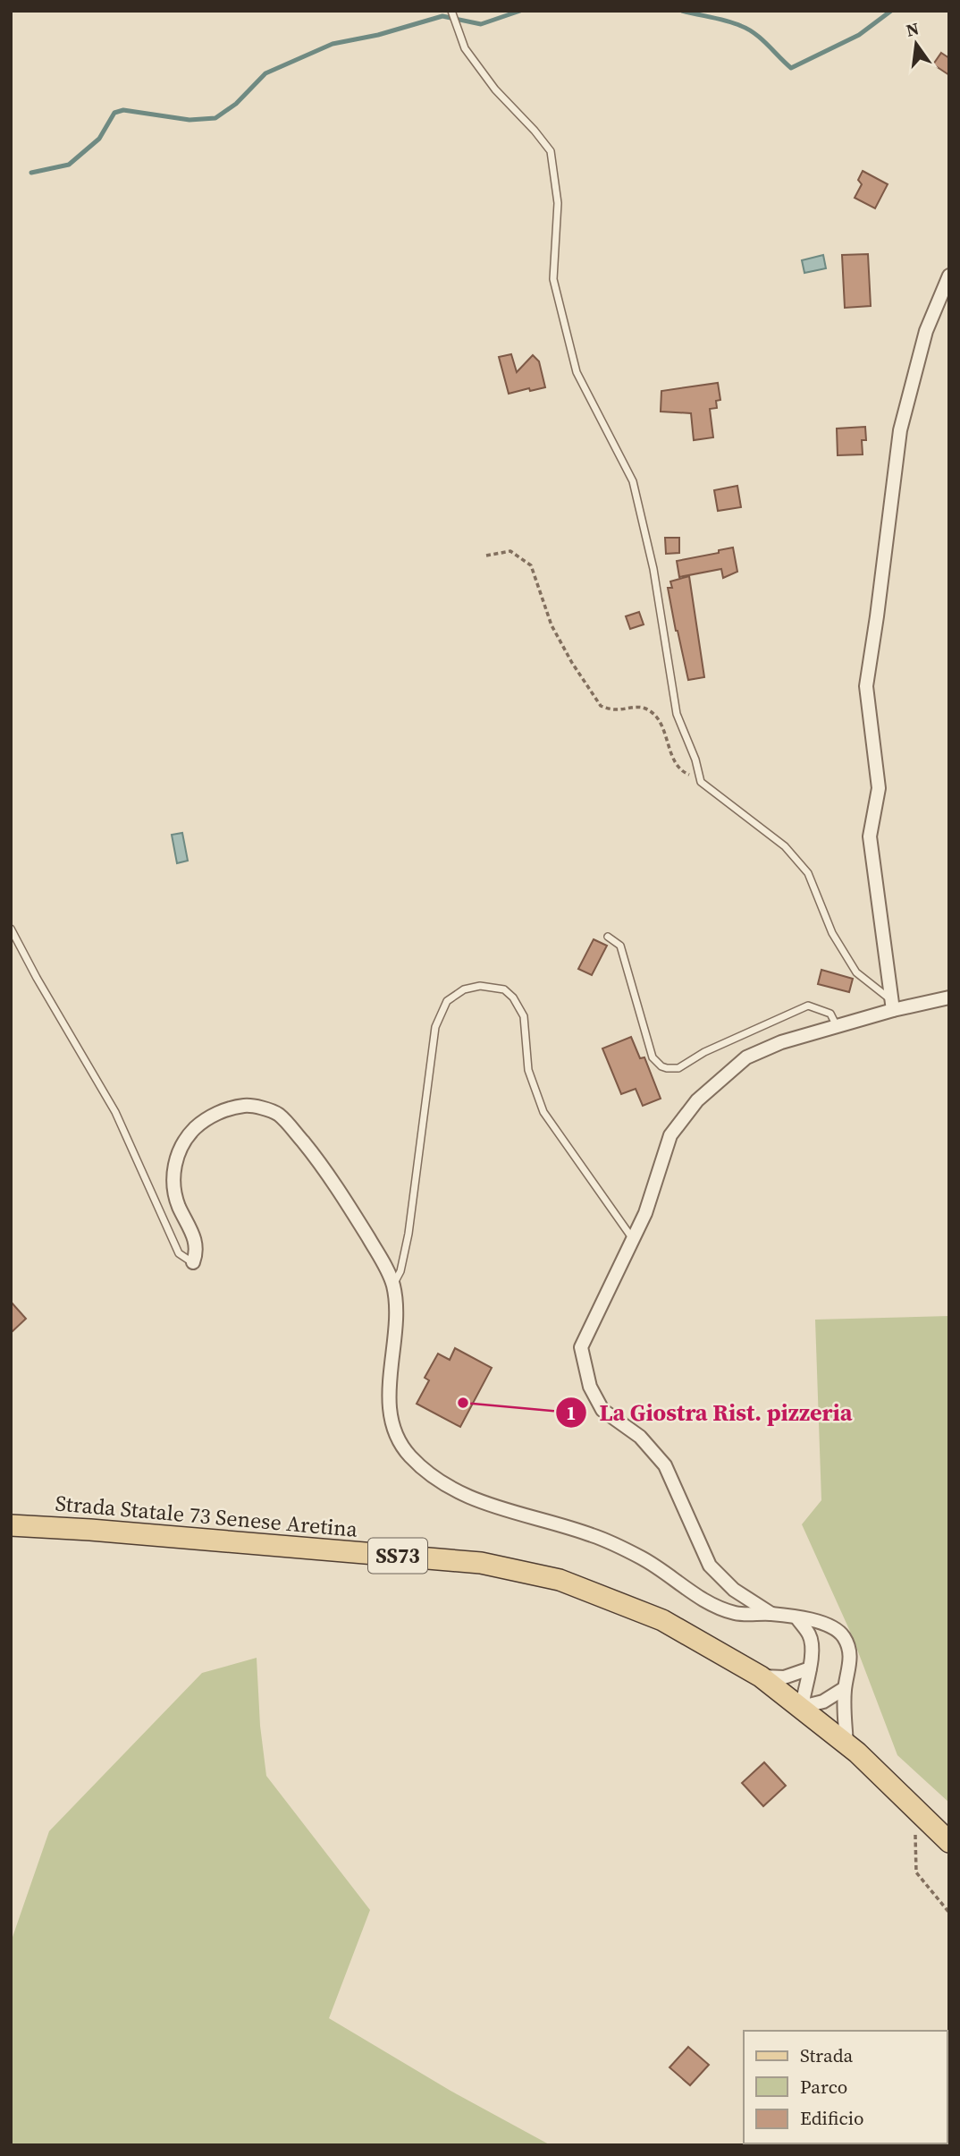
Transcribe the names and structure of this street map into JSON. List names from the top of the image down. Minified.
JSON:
{"streets":{"main road":["Strada Statale 73 Senese Aretina","SS73"]},"places":["La Giostra Rist. pizzeria"],"legend":["Strada","Parco","Edificio"],"north":"top"}
